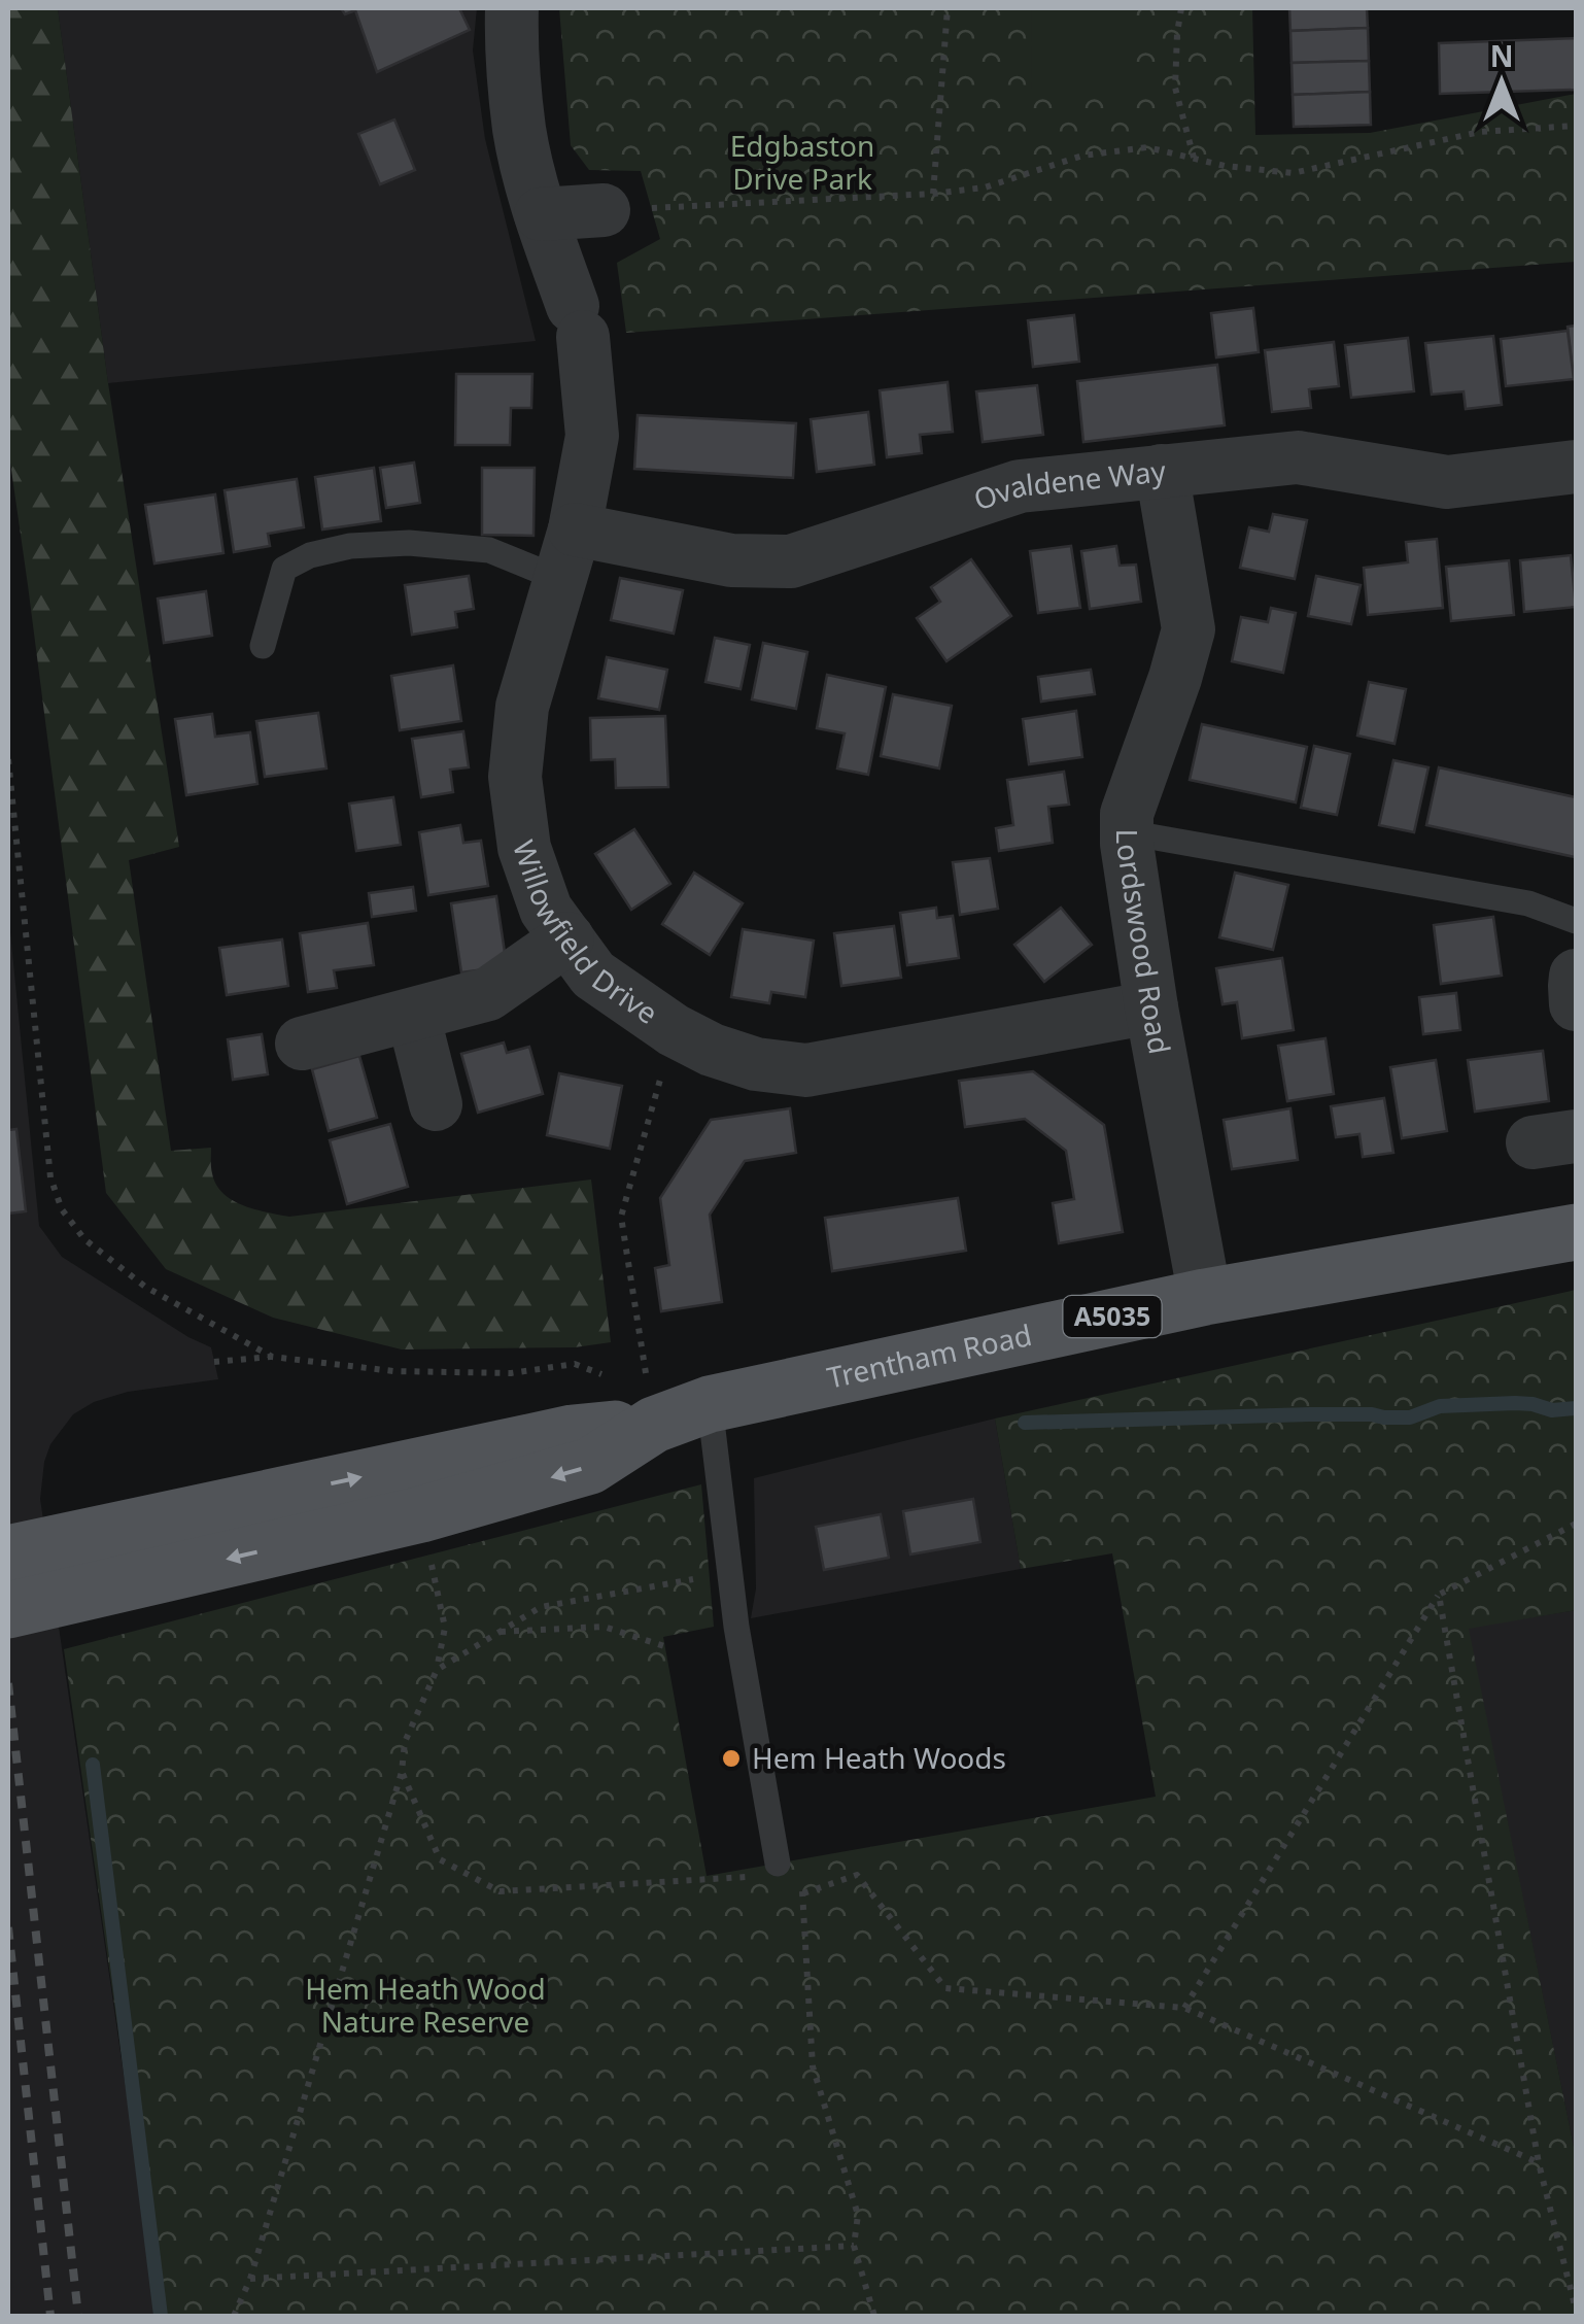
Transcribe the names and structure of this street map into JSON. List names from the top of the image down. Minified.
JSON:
{"streets":{"main road":["A5035","Trentham Road"],"street":["Ovaldene Way","Willowfield Drive","Lordswood Road"]},"crossings":[["Ovaldene Way","Willowfield Drive"],["Ovaldene Way","Lordswood Road"],["Willowfield Drive","Lordswood Road"],["Lordswood Road","Trentham Road"]],"parks":["Edgbaston Drive Park","Hem Heath Wood Nature Reserve"],"places":["Hem Heath Woods"],"north":"top"}
